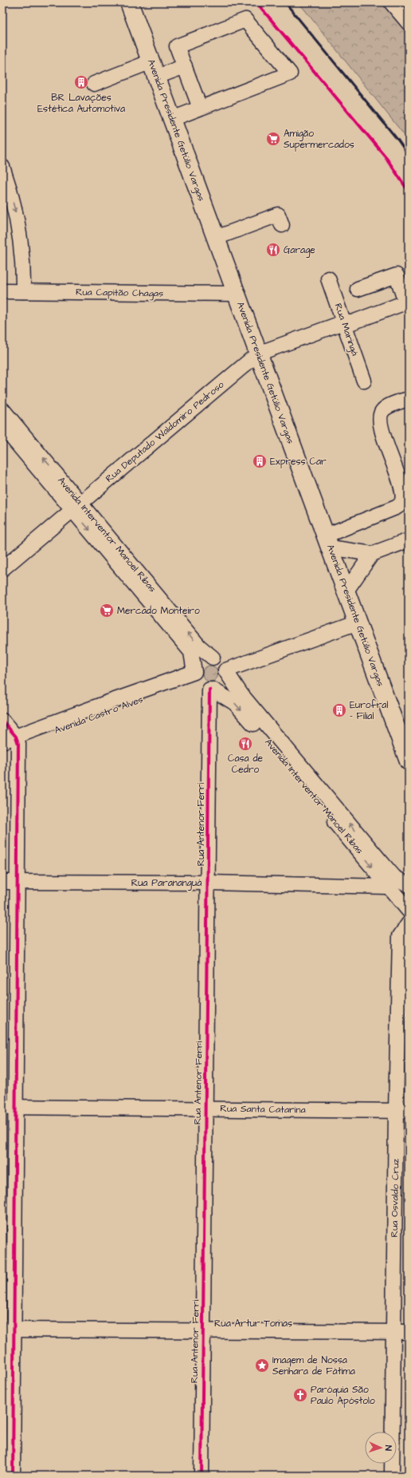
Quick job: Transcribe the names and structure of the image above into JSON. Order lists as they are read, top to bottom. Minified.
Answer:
{"streets":{"main road":["Avenida Presidente Getúlio Vargas"],"street":["Rua Capitão Chagas","Rua Maringá","Rua Deputado Waldomiro Pedroso","Avenida Interventor Manoel Ribas","Avenida Castro Alves","Rua Antenor Ferri","Rua Parananguá","Rua Santa Catarina","Rua Osvaldo Cruz","Rua Artur Tomas"]},"crossings":[["Avenida Presidente Getúlio Vargas","Rua Capitão Chagas"],["Avenida Presidente Getúlio Vargas","Rua Deputado Waldomiro Pedroso"],["Rua Maringá","Rua Deputado Waldomiro Pedroso"],["Rua Deputado Waldomiro Pedroso","Avenida Interventor Manoel Ribas"],["Avenida Interventor Manoel Ribas","Avenida Castro Alves"],["Avenida Interventor Manoel Ribas","Rua Antenor Ferri"],["Avenida Interventor Manoel Ribas","Rua Parananguá"],["Avenida Castro Alves","Rua Antenor Ferri"],["Rua Antenor Ferri","Rua Parananguá"],["Rua Antenor Ferri","Rua Santa Catarina"],["Rua Antenor Ferri","Rua Artur Tomas"],["Rua Santa Catarina","Rua Osvaldo Cruz"],["Rua Osvaldo Cruz","Rua Artur Tomas"]],"places":{"building":["BR Lavações Estética Automotiva","Express Car","Eurofral - Filial"],"supermarket":["Amigão Supermercados","Mercado Monteiro"],"restaurant":["Garage","Casa de Cedro"],"place":["Imagem de Nossa Senhara de Fátima"],"church":["Paróquia São Paulo Apóstolo"]},"north":"right"}
